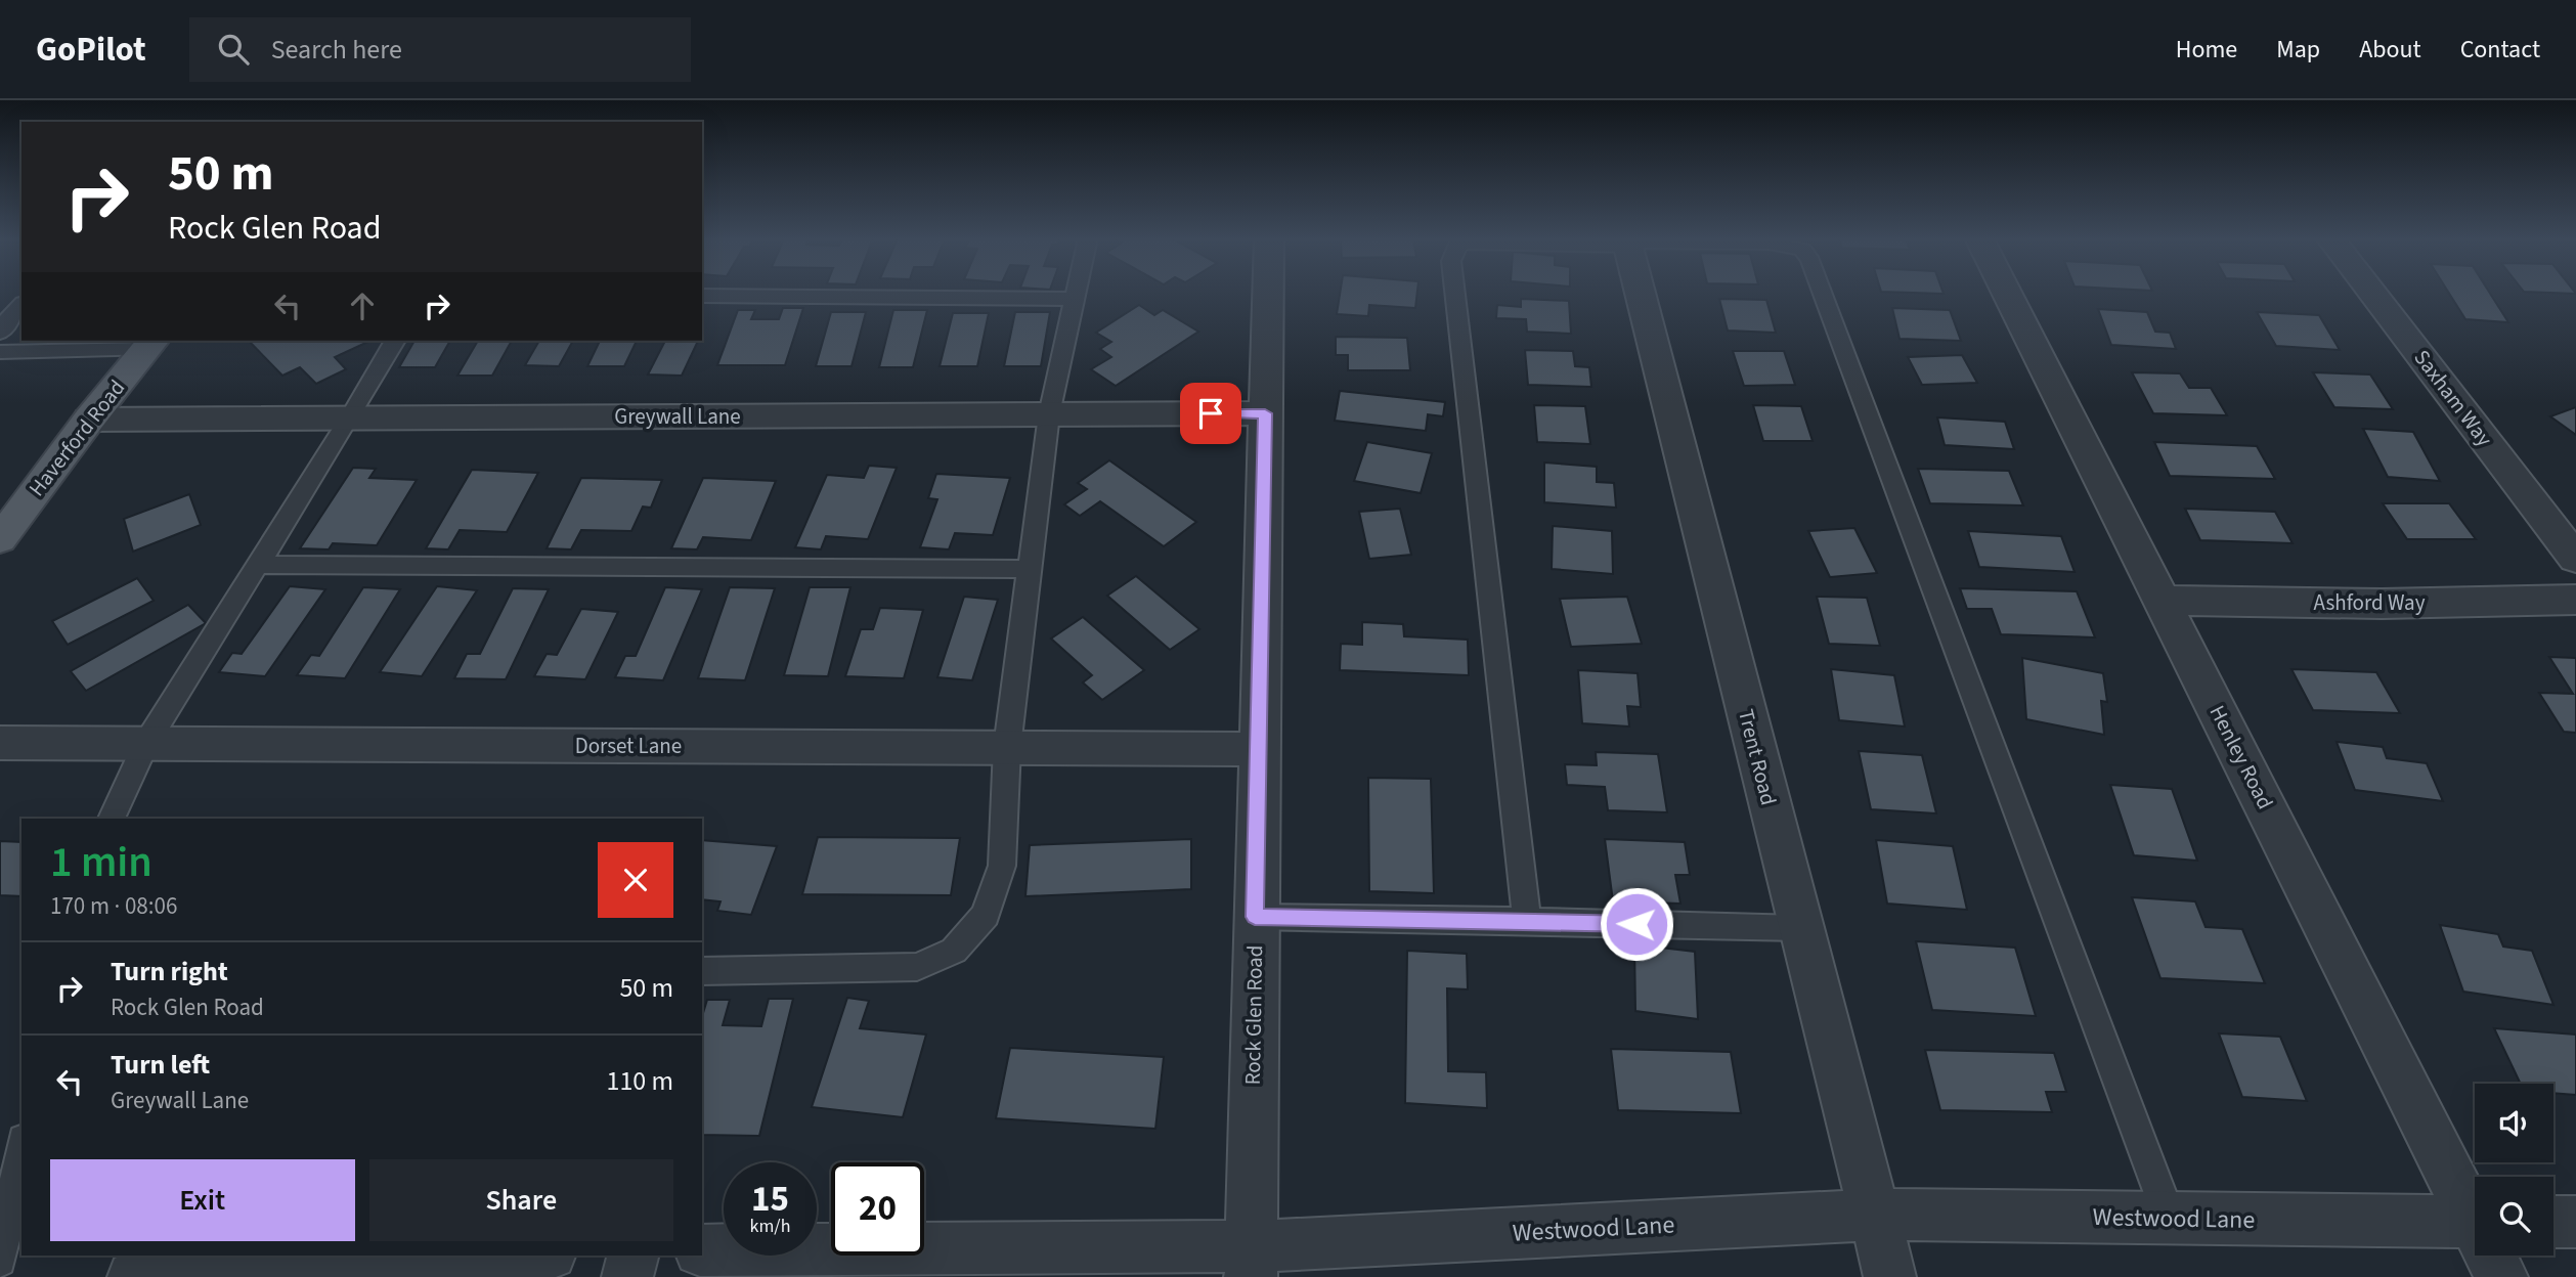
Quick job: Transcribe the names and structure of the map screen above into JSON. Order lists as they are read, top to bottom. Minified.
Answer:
{"streets":{"main road":["Haverford Road"],"street":["Saxham Way","Greywall Lane","Ashford Way","Dorset Lane","Trent Road","Henley Road","Rock Glen Road","Westwood Lane"]},"crossings":[["Greywall Lane","Haverford Road"],["Greywall Lane","Rock Glen Road"],["Ashford Way","Henley Road"],["Dorset Lane","Rock Glen Road"],["Trent Road","Westwood Lane"],["Rock Glen Road","Westwood Lane"]],"page":{"header":"GoPilot","search":"Search here","nav":["Home","Map","About","Contact"],"turn":["50 m","Rock Glen Road"],"heading":["1 min","170 m · 08:06"],"list":[{"name":"Turn right","note":"Rock Glen Road","value":"50 m"},{"name":"Turn left","note":"Greywall Lane","value":"110 m"}],"buttons":["Exit","Share"],"speed":"15 km/h","limit":"20"}}
